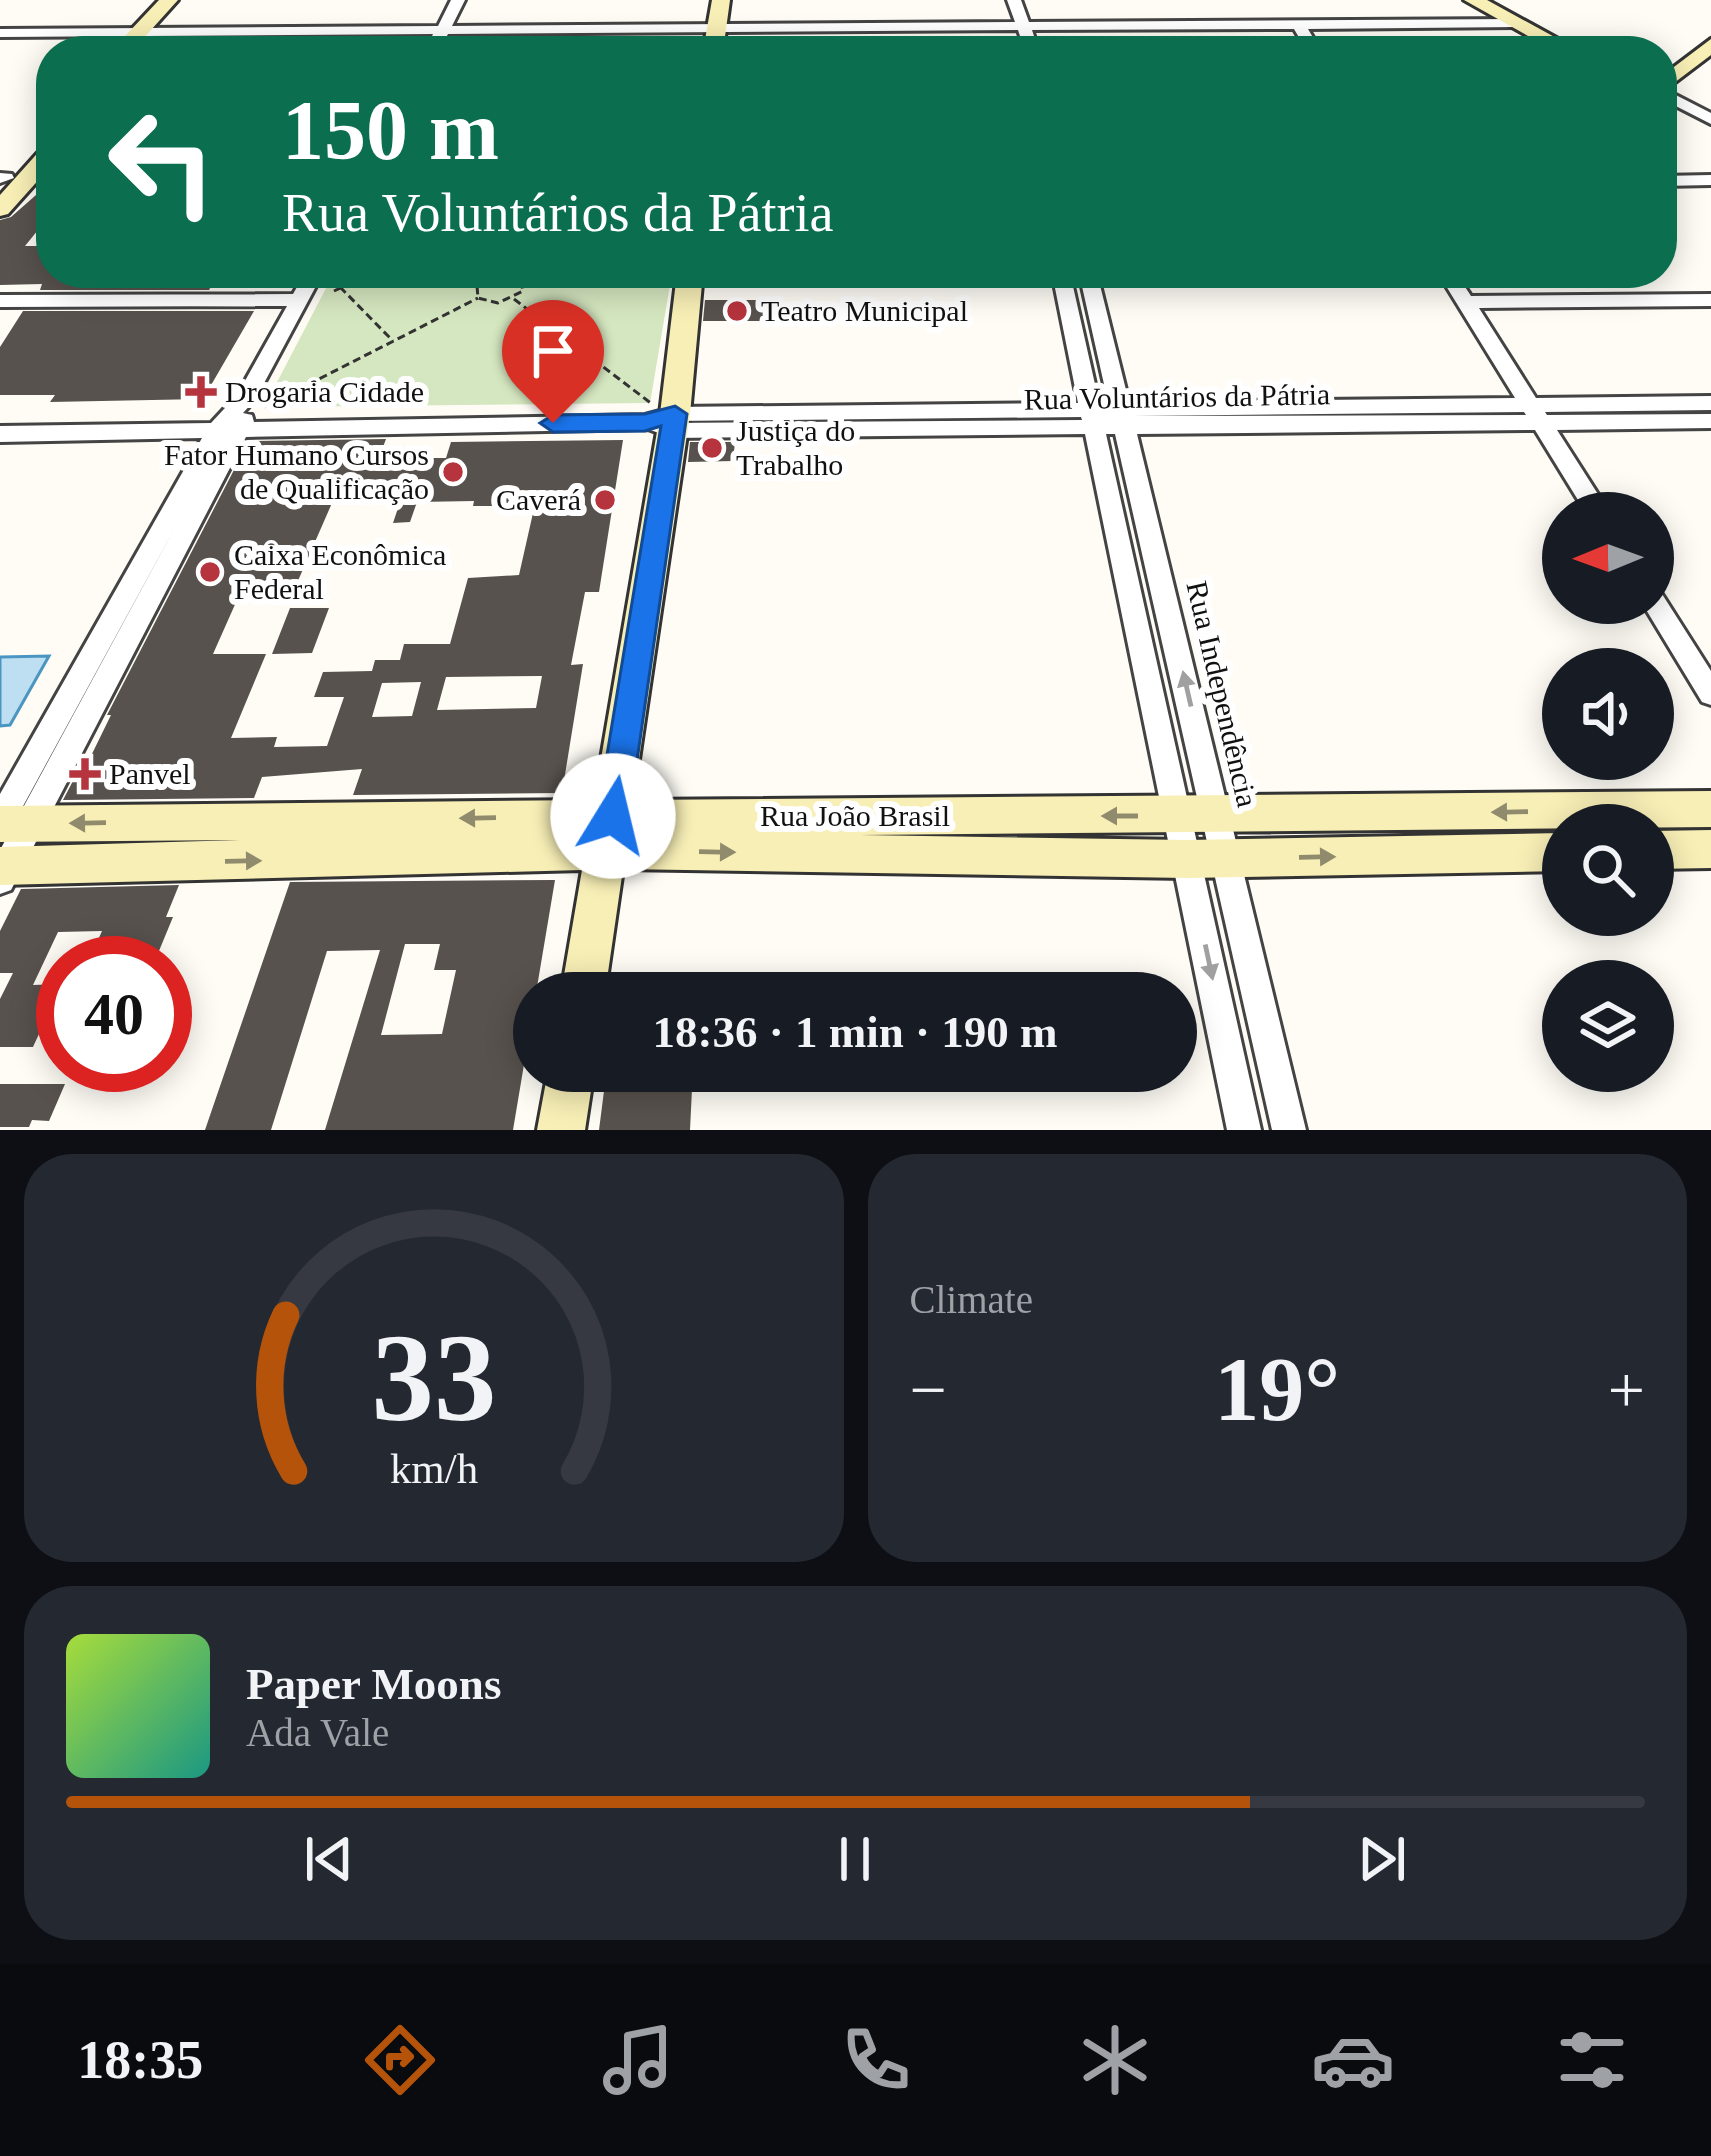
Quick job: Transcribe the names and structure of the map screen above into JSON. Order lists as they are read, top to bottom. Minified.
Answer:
{"streets":{"street":["Rua Voluntários da Pátria","Rua Independência","Rua João Brasil"]},"crossings":[["Rua Voluntários da Pátria","Rua Independência"],["Rua Independência","Rua João Brasil"]],"places":{"other":["Teatro Municipal","Justiça do Trabalho","Fator Humano Cursos de Qualificação","Caverá","Caixa Econômica Federal"],"health":["Drogaria Cidade","Panvel"]},"north":"left","page":{"turn":["150 m","Rua Voluntários da Pátria"],"limit":"40","trip":"18:36 · 1 min · 190 m","tile":"Climate","heat":["−","19°","+"],"song":["Paper Moons","Ada Vale"],"tabs":"18:35","gauge":["33","km/h"]}}
